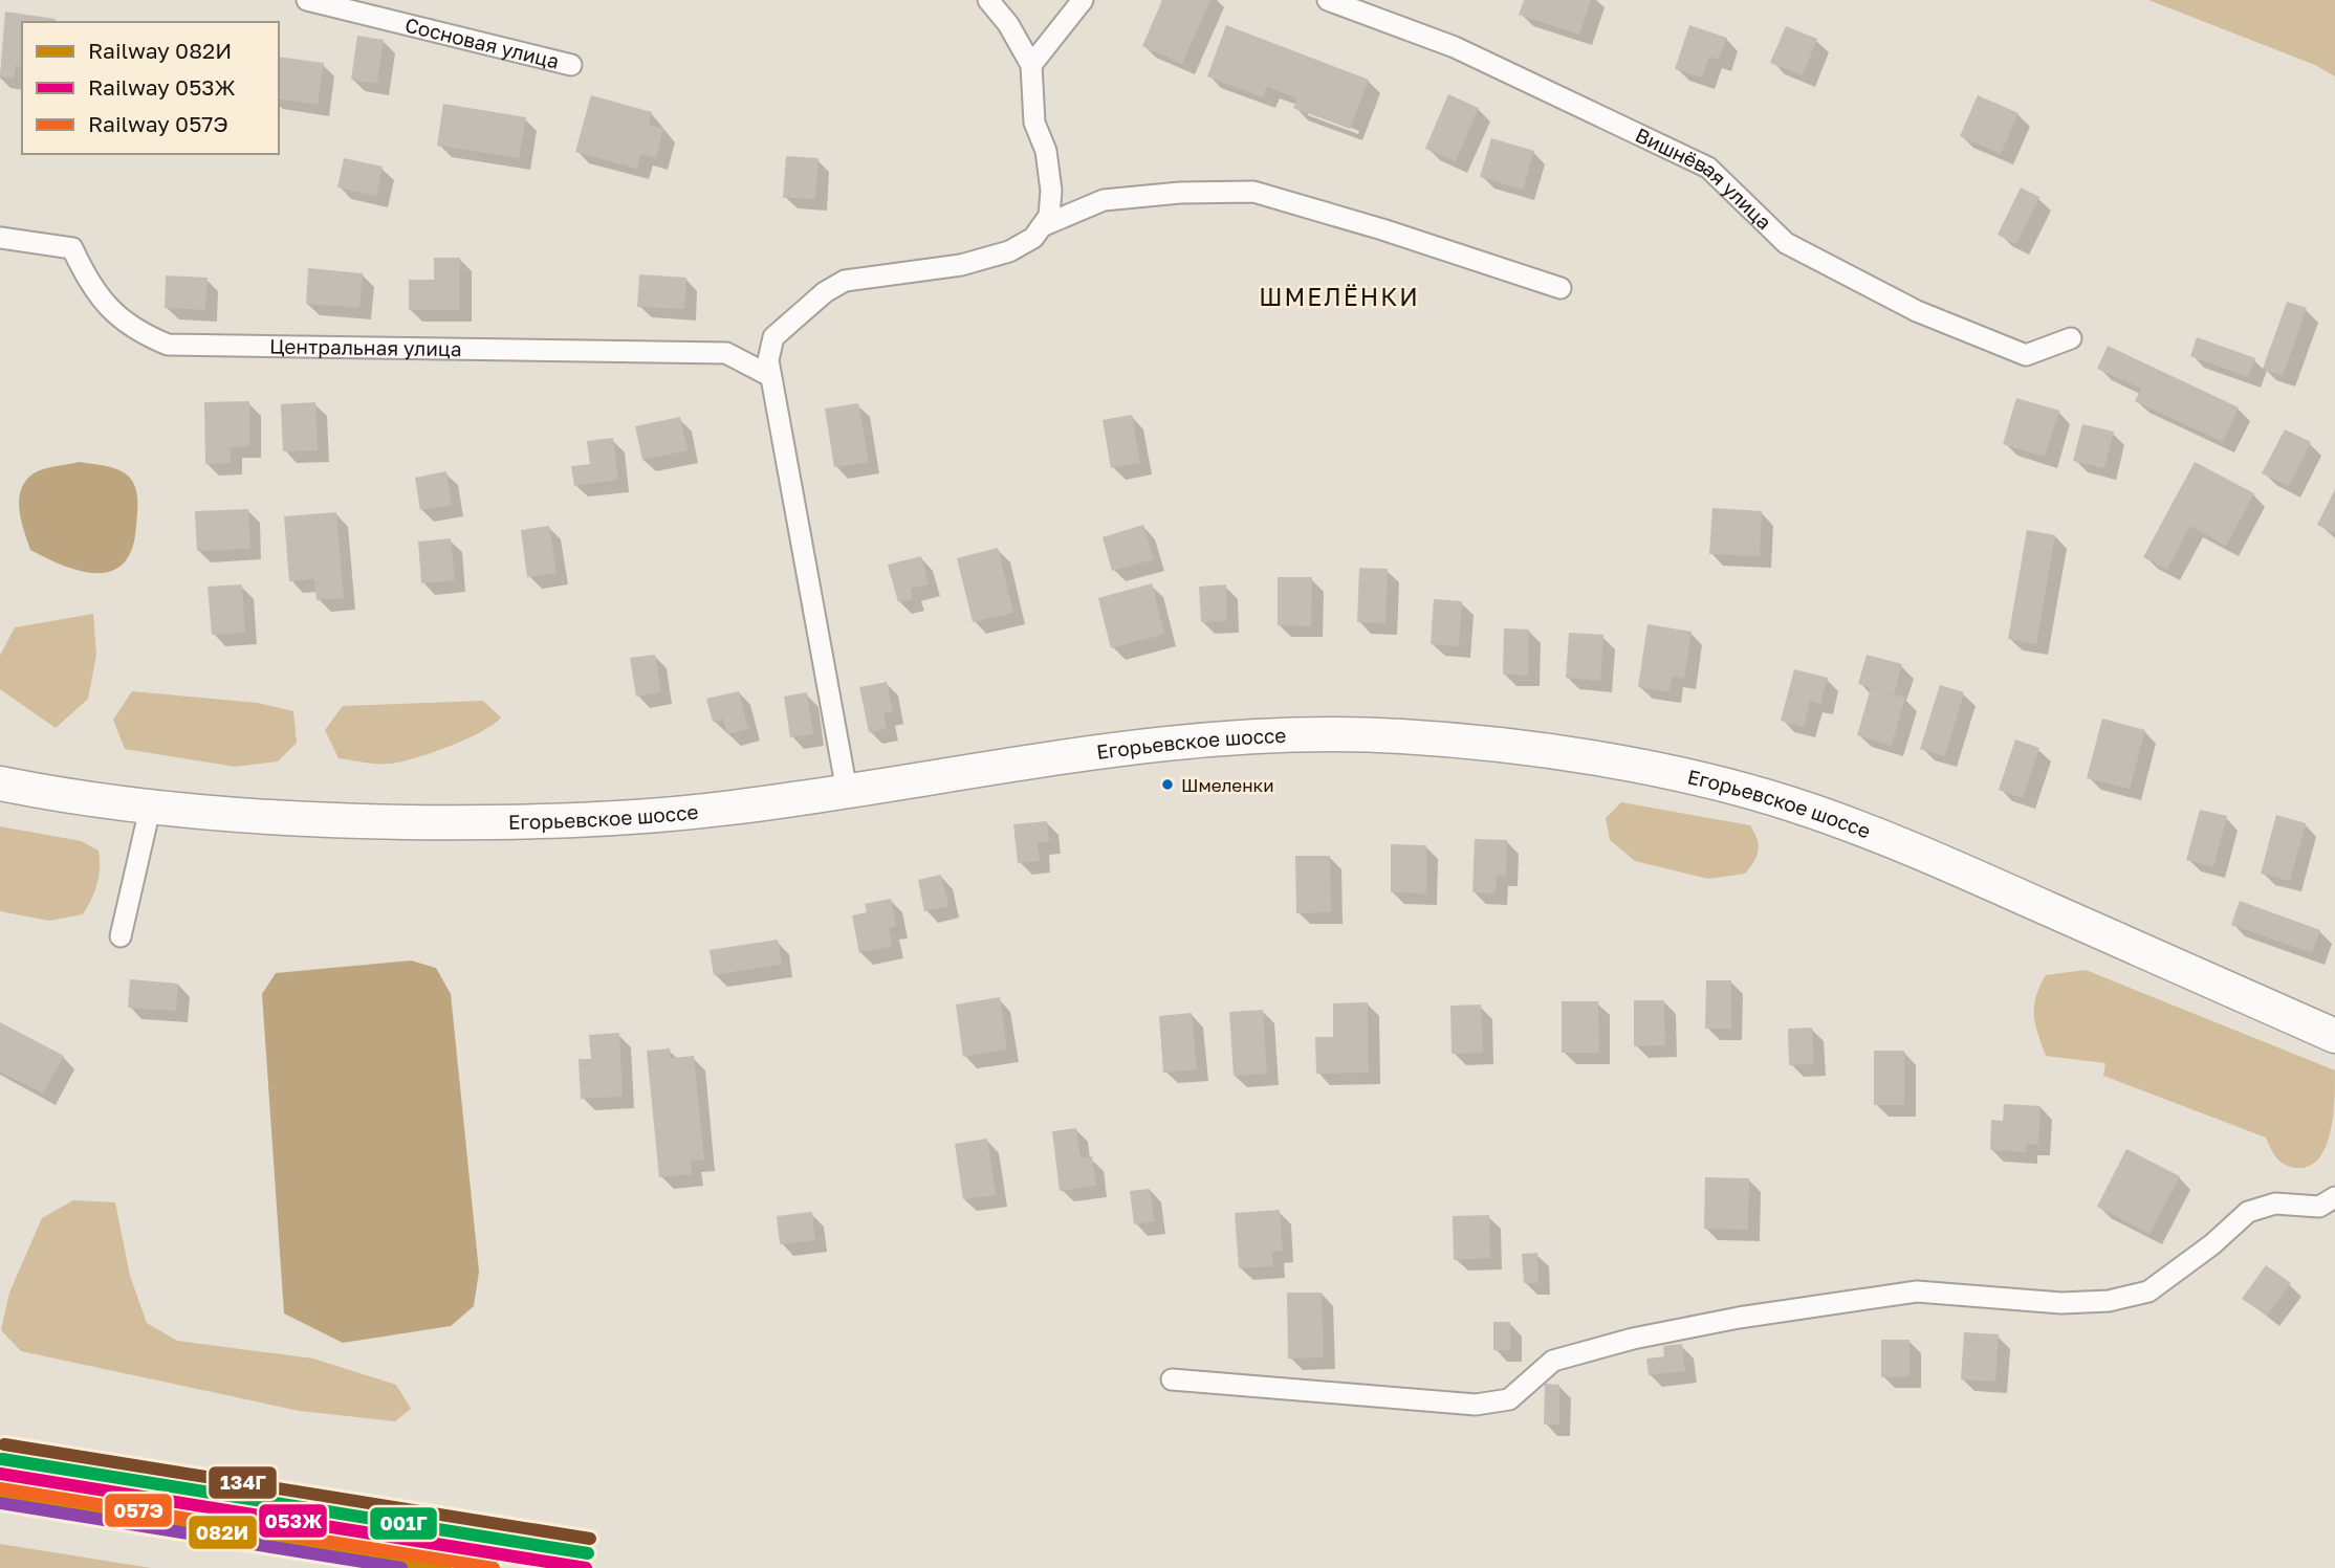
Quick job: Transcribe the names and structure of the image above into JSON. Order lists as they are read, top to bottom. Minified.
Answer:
{"streets":{"main road":["Егорьевское шоссе"],"street":["Сосновая улица","Вишнёвая улица","Центральная улица"]},"districts":["ШМЕЛЁНКИ"],"places":["Шмеленки"],"lines":["transit line 134Г","transit line 001Г","rail line 053Ж","rail line 057Э","rail line 082И"],"legend":["Railway 082И","Railway 053Ж","Railway 057Э"]}
